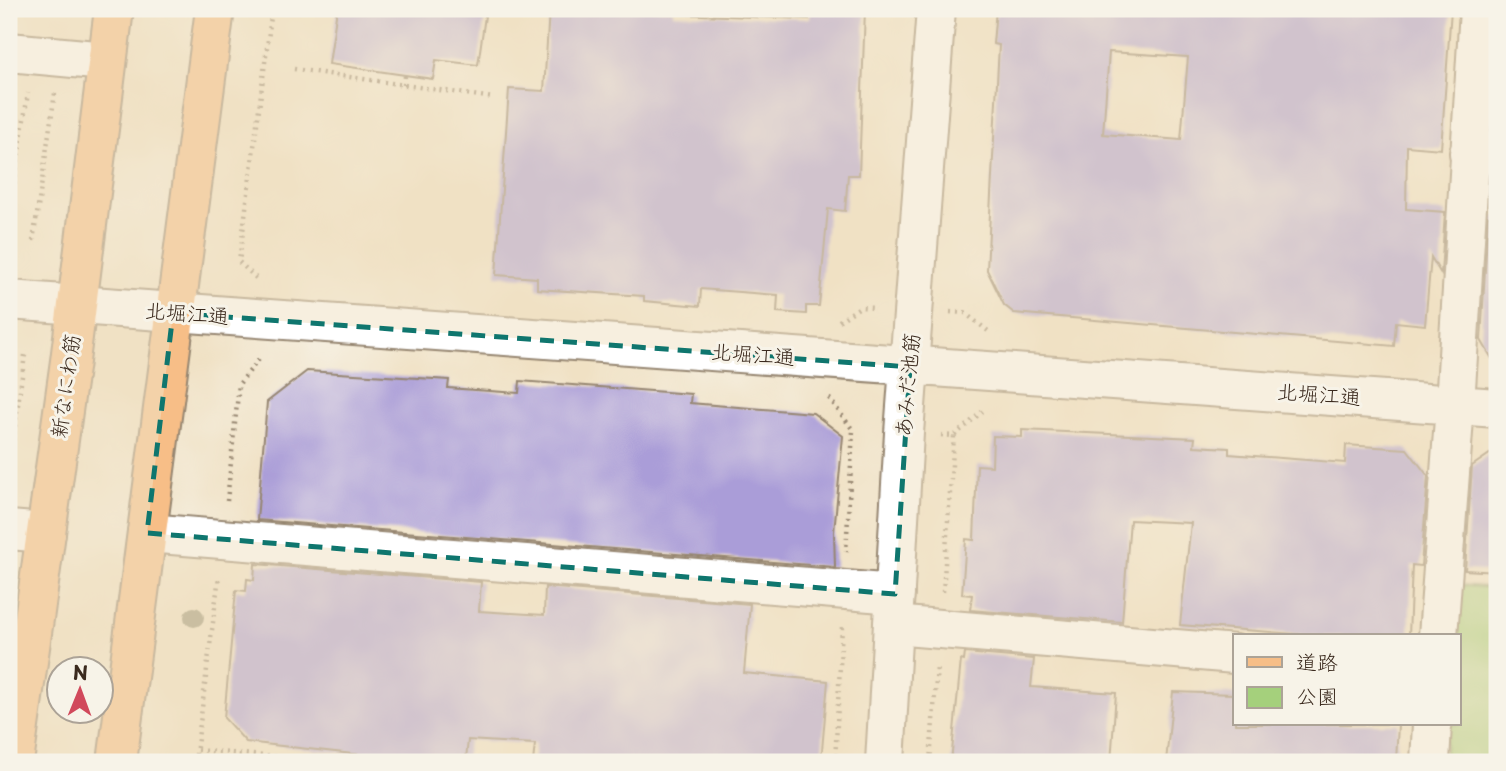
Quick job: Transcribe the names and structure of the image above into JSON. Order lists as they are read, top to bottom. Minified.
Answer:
{"streets":{"main road":["新なにわ筋"],"street":["北堀江通","あみだ池筋"]},"crossings":[["北堀江通","あみだ池筋"],["北堀江通","新なにわ筋"]],"legend":["道路","公園"],"north":"top"}
